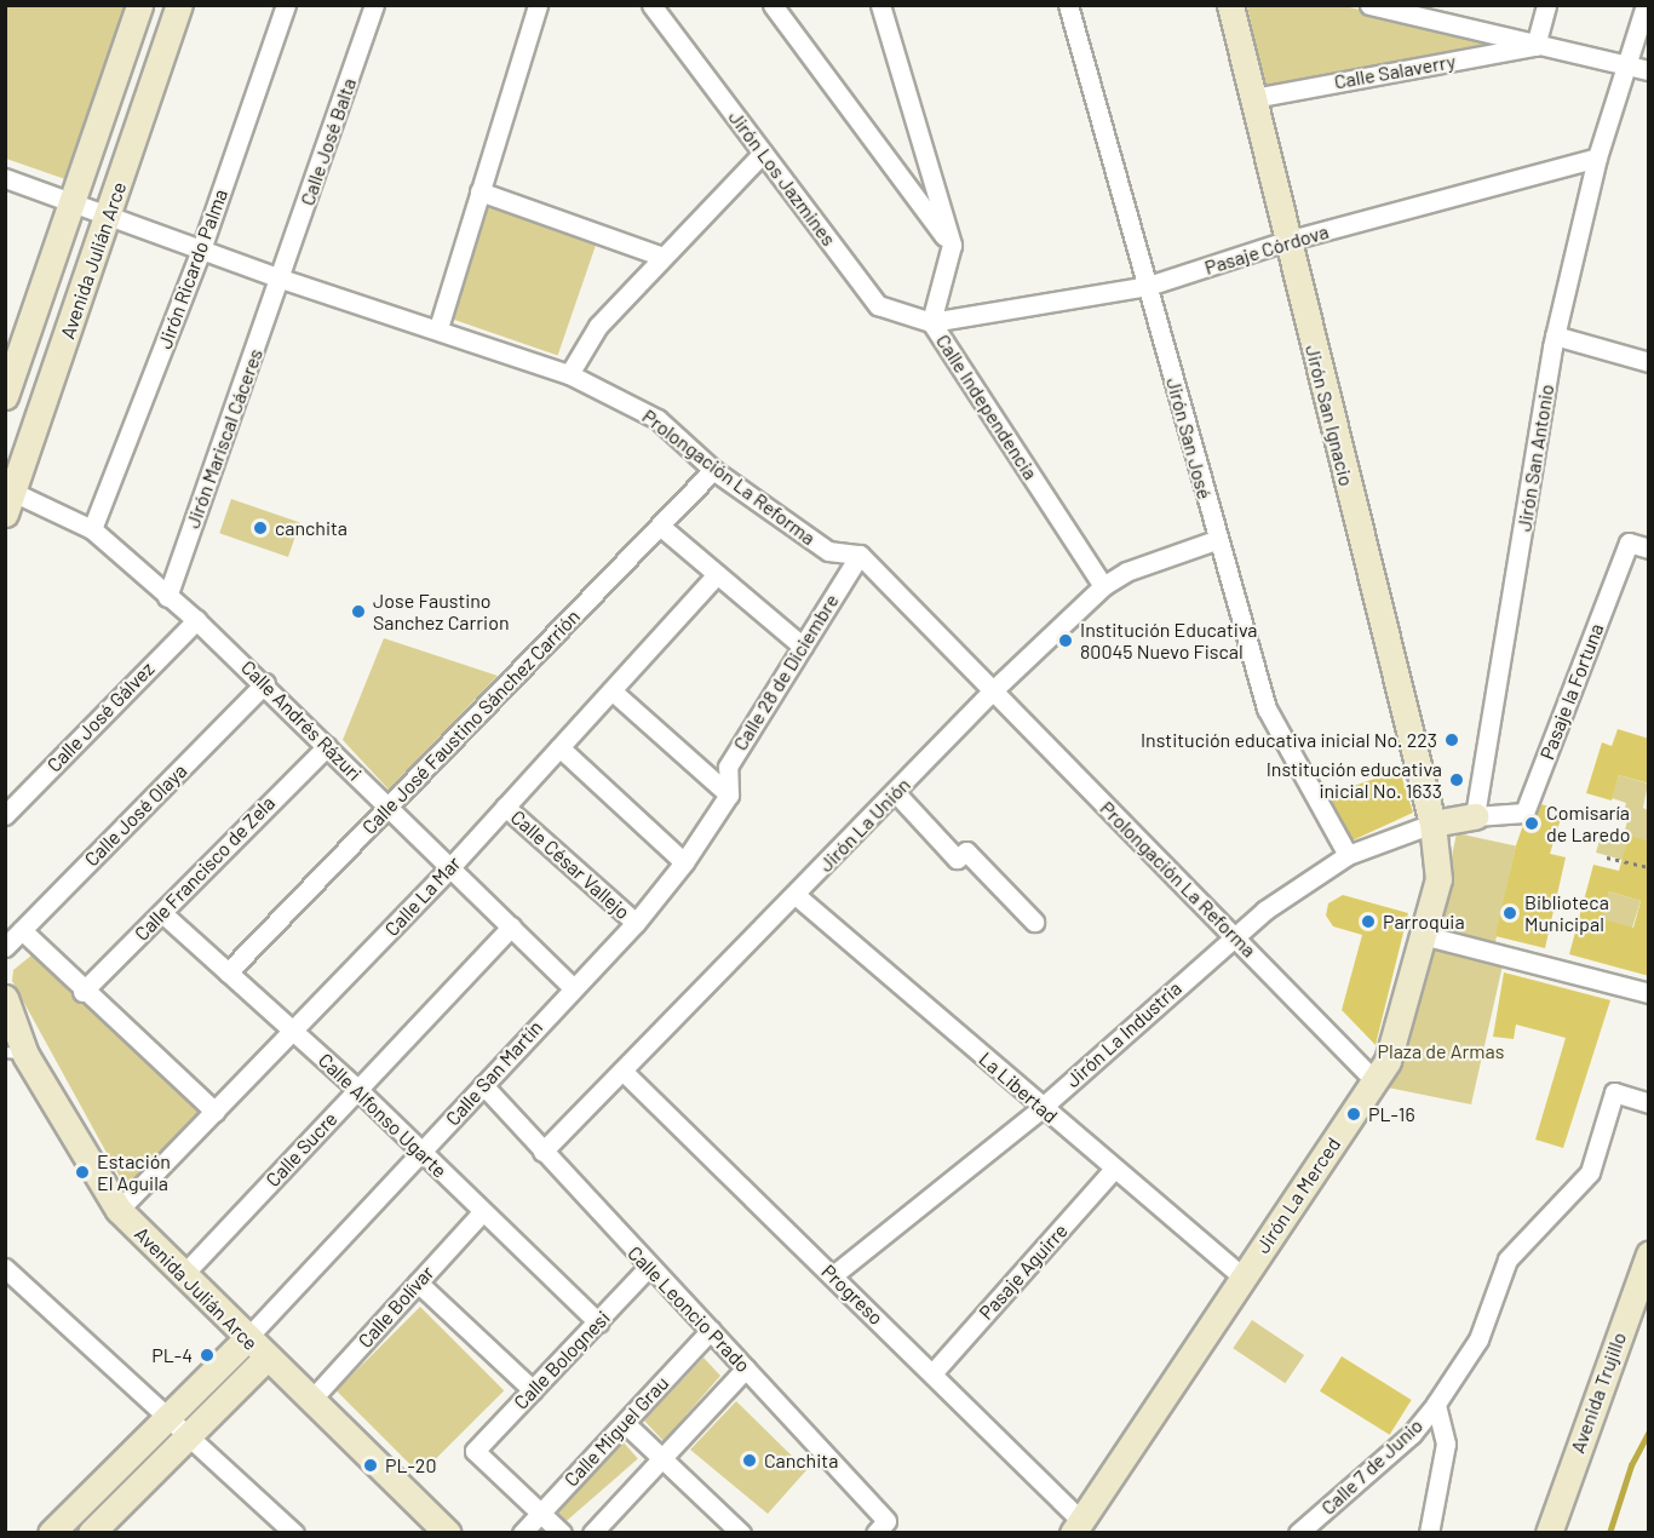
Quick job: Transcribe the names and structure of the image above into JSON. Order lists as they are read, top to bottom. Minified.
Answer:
{"streets":{"street":["Calle Salaverry","Calle José Balta","Jirón Los Jazmines","Pasaje Córdova","Avenida Julián Arce","Jirón Ricardo Palma","Calle Independencia","Jirón San Ignacio","Jirón Mariscal Cáceres","Jirón San José","Jirón San Antonio","Prolongación La Reforma","Calle 28 de Diciembre","Pasaje la Fortuna","Calle José Gálvez","Calle Andrés Rázuri","Calle José Faustino Sánchez Carrión","Calle José Olaya","Jirón La Unión","Calle César Vallejo","Calle Francisco de Zela","Calle La Mar","Jirón La Industria","Calle San Martín","La Libertad","Calle Alfonso Ugarte","Calle Sucre","Jirón La Merced","Pasaje Aguirre","Progreso","Calle Bolívar","Calle Leoncio Prado","Calle Bolognesi","Avenida Trujillo","Calle Miguel Grau","Calle 7 de Junio"]},"crossings":[["Calle Salaverry","Jirón San Ignacio"],["Calle José Balta","Jirón Mariscal Cáceres"],["Calle José Balta","Prolongación La Reforma"],["Jirón Los Jazmines","Pasaje Córdova"],["Jirón Los Jazmines","Calle Independencia"],["Pasaje Córdova","Calle Independencia"],["Pasaje Córdova","Jirón San Ignacio"],["Pasaje Córdova","Jirón San José"],["Pasaje Córdova","Jirón San Antonio"],["Avenida Julián Arce","Prolongación La Reforma"],["Avenida Julián Arce","Calle Andrés Rázuri"],["Avenida Julián Arce","Calle La Mar"],["Avenida Julián Arce","Calle San Martín"],["Avenida Julián Arce","Calle Sucre"],["Avenida Julián Arce","Calle Bolívar"],["Jirón Ricardo Palma","Prolongación La Reforma"],["Jirón Ricardo Palma","Calle Andrés Rázuri"],["Calle Independencia","Jirón La Unión"],["Jirón San Ignacio","Jirón La Industria"],["Jirón San Ignacio","Jirón La Merced"],["Jirón Mariscal Cáceres","Prolongación La Reforma"],["Jirón Mariscal Cáceres","Calle Andrés Rázuri"],["Jirón San José","Jirón La Unión"],["Jirón San José","Jirón La Industria"],["Jirón San Antonio","Pasaje la Fortuna"],["Prolongación La Reforma","Calle 28 de Diciembre"],["Prolongación La Reforma","Calle José Faustino Sánchez Carrión"],["Prolongación La Reforma","Jirón La Unión"],["Prolongación La Reforma","Jirón La Industria"],["Prolongación La Reforma","Jirón La Merced"],["Calle 28 de Diciembre","Calle San Martín"],["Calle José Gálvez","Calle Andrés Rázuri"],["Calle Andrés Rázuri","Calle José Faustino Sánchez Carrión"],["Calle Andrés Rázuri","Calle José Olaya"],["Calle Andrés Rázuri","Calle Francisco de Zela"],["Calle Andrés Rázuri","Calle La Mar"],["Calle Andrés Rázuri","Calle San Martín"],["Calle Andrés Rázuri","Calle Sucre"],["Calle José Faustino Sánchez Carrión","Calle Alfonso Ugarte"],["Jirón La Unión","La Libertad"],["Jirón La Unión","Progreso"],["Jirón La Unión","Calle Leoncio Prado"],["Calle César Vallejo","Calle La Mar"],["Calle César Vallejo","Calle San Martín"],["Calle Francisco de Zela","Calle Alfonso Ugarte"],["Calle La Mar","Calle Alfonso Ugarte"],["Jirón La Industria","La Libertad"],["Jirón La Industria","Jirón La Merced"],["Jirón La Industria","Progreso"],["Calle San Martín","Calle Alfonso Ugarte"],["Calle San Martín","Calle Leoncio Prado"],["La Libertad","Jirón La Merced"],["La Libertad","Pasaje Aguirre"],["Calle Alfonso Ugarte","Calle Sucre"],["Calle Alfonso Ugarte","Calle Bolívar"],["Calle Alfonso Ugarte","Calle Bolognesi"],["Jirón La Merced","Progreso"],["Pasaje Aguirre","Progreso"],["Calle Leoncio Prado","Calle Bolognesi"],["Calle Leoncio Prado","Calle Miguel Grau"],["Calle Bolognesi","Calle Miguel Grau"]],"parks":["Plaza de Armas"],"places":["canchita","Jose Faustino Sanchez Carrion","Institución Educativa 80045 Nuevo Fiscal","Institución educativa inicial No. 223","Institución educativa inicial No. 1633","Comisaría de Laredo","Biblioteca Municipal","Parroquia","PL-16","Estación El Aguila","PL-4","Canchita","PL-20"]}
